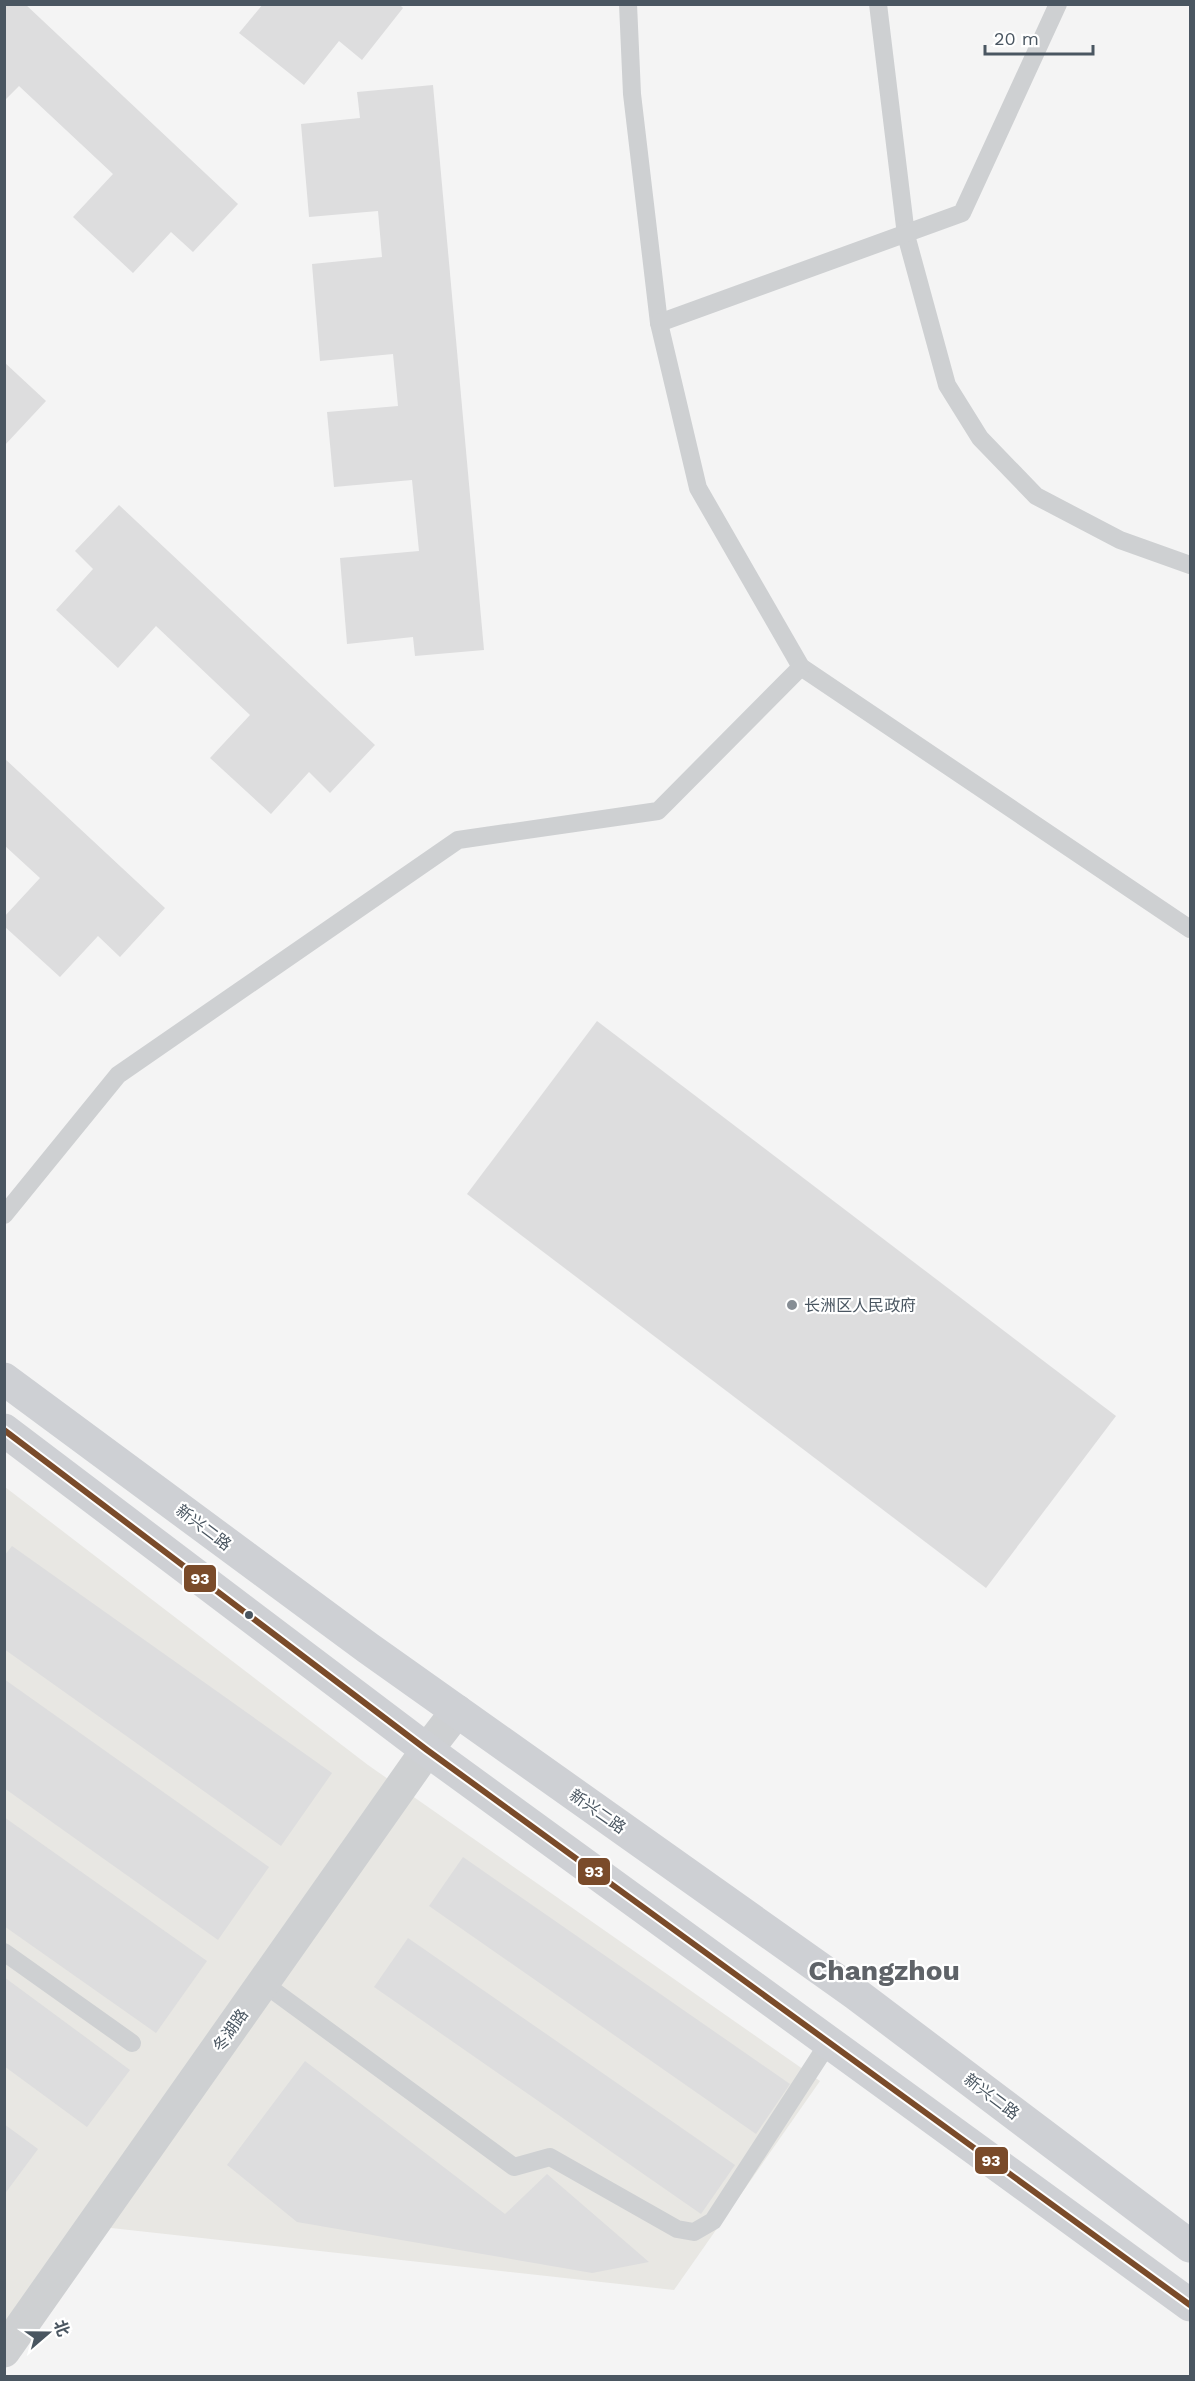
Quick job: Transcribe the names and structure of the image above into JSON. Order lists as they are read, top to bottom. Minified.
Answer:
{"streets":{"main road":["新兴二路"],"street":["冬湖路"]},"crossings":[["新兴二路","冬湖路"]],"districts":["Changzhou"],"places":["长洲区人民政府"],"lines":["transit line 93"],"scale_bar":"20 m","north":"right"}
